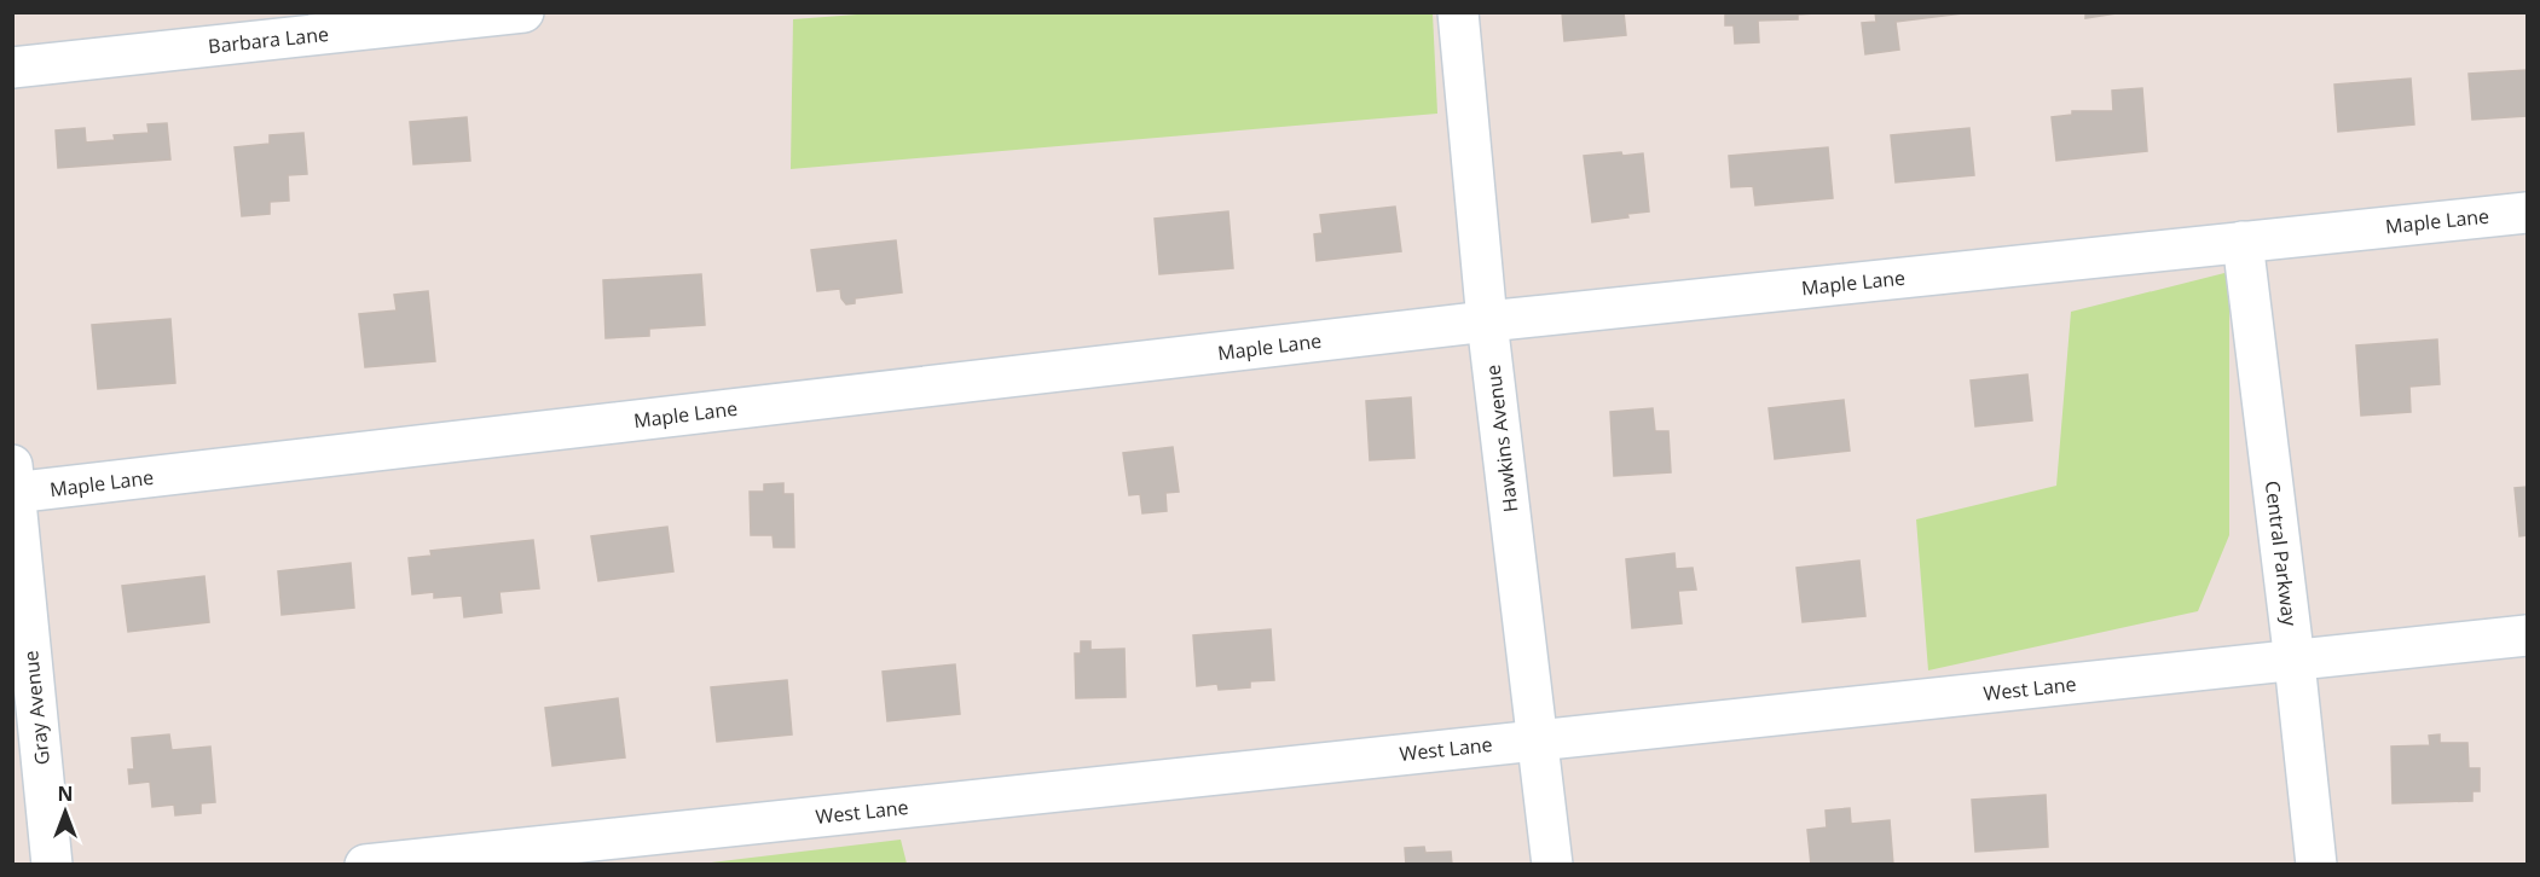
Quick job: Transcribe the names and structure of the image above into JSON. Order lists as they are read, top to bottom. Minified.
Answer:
{"streets":{"street":["Barbara Lane","Maple Lane","Hawkins Avenue","Central Parkway","West Lane","Gray Avenue"]},"crossings":[["Maple Lane","Hawkins Avenue"],["Maple Lane","Central Parkway"],["Maple Lane","Gray Avenue"],["Hawkins Avenue","West Lane"],["Central Parkway","West Lane"]],"north":"top"}
